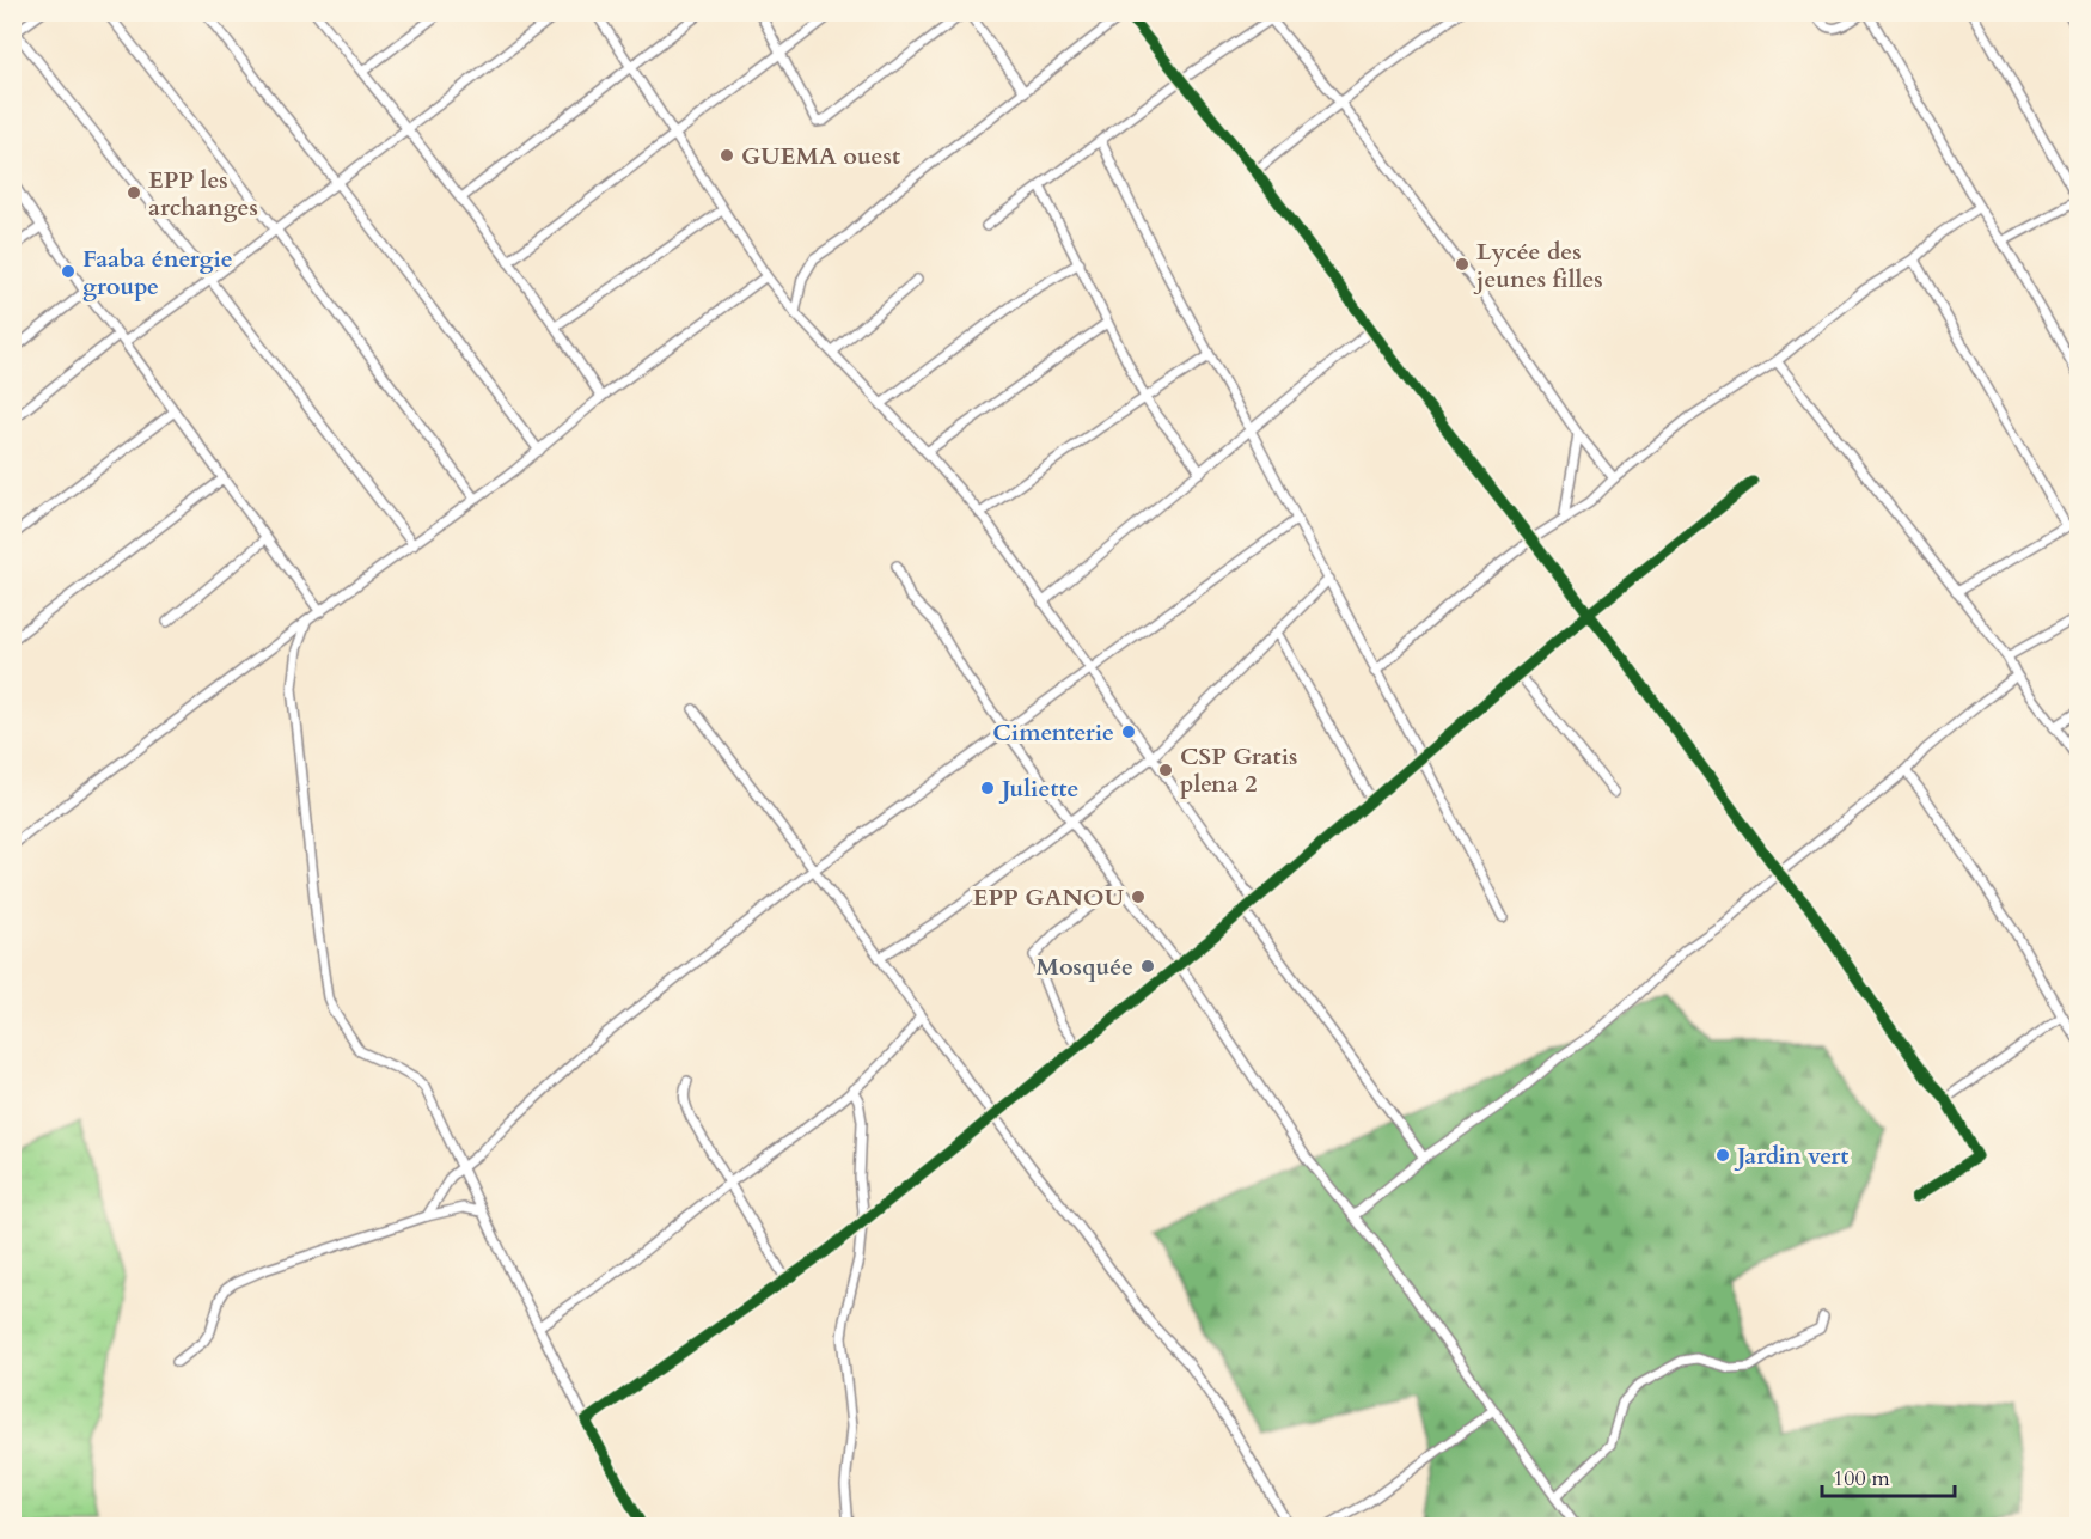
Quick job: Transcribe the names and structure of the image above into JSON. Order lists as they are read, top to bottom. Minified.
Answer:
{"places":["GUEMA ouest","EPP les archanges","Lycée des jeunes filles","Faaba énergie groupe","Cimenterie","CSP Gratis plena 2","Juliette","EPP GANOU","Mosquée","Jardin vert"],"scale_bar":"100 m"}
